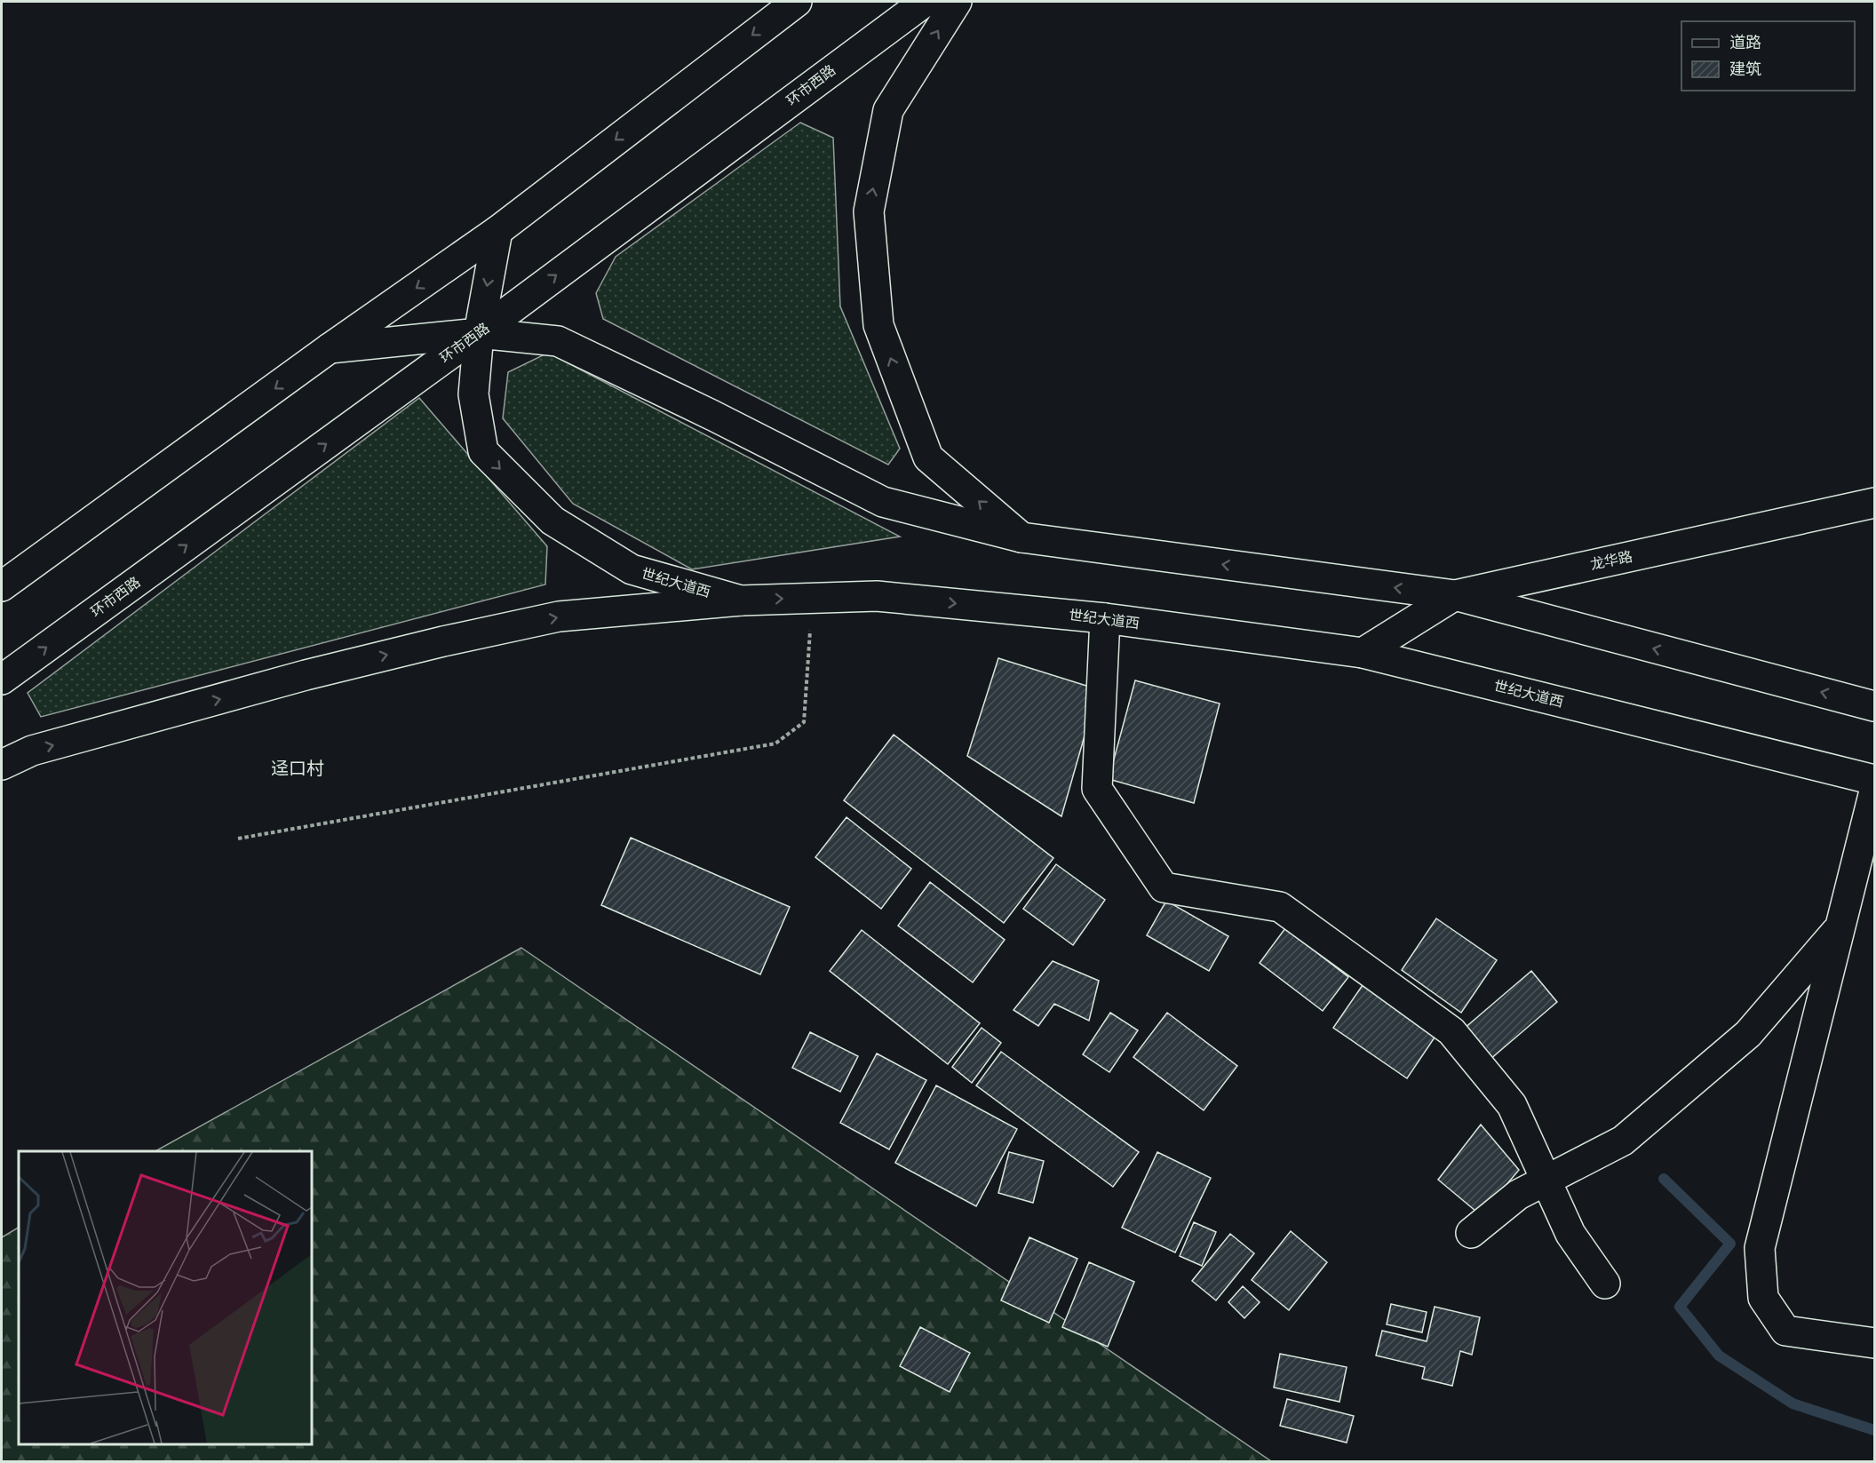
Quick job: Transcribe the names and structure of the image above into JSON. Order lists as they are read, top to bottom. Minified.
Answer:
{"streets":{"main road":["环市西路","龙华路","世纪大道西"]},"crossings":[["环市西路","世纪大道西"],["龙华路","世纪大道西"]],"districts":["迳口村"],"legend":["道路","建筑"]}
